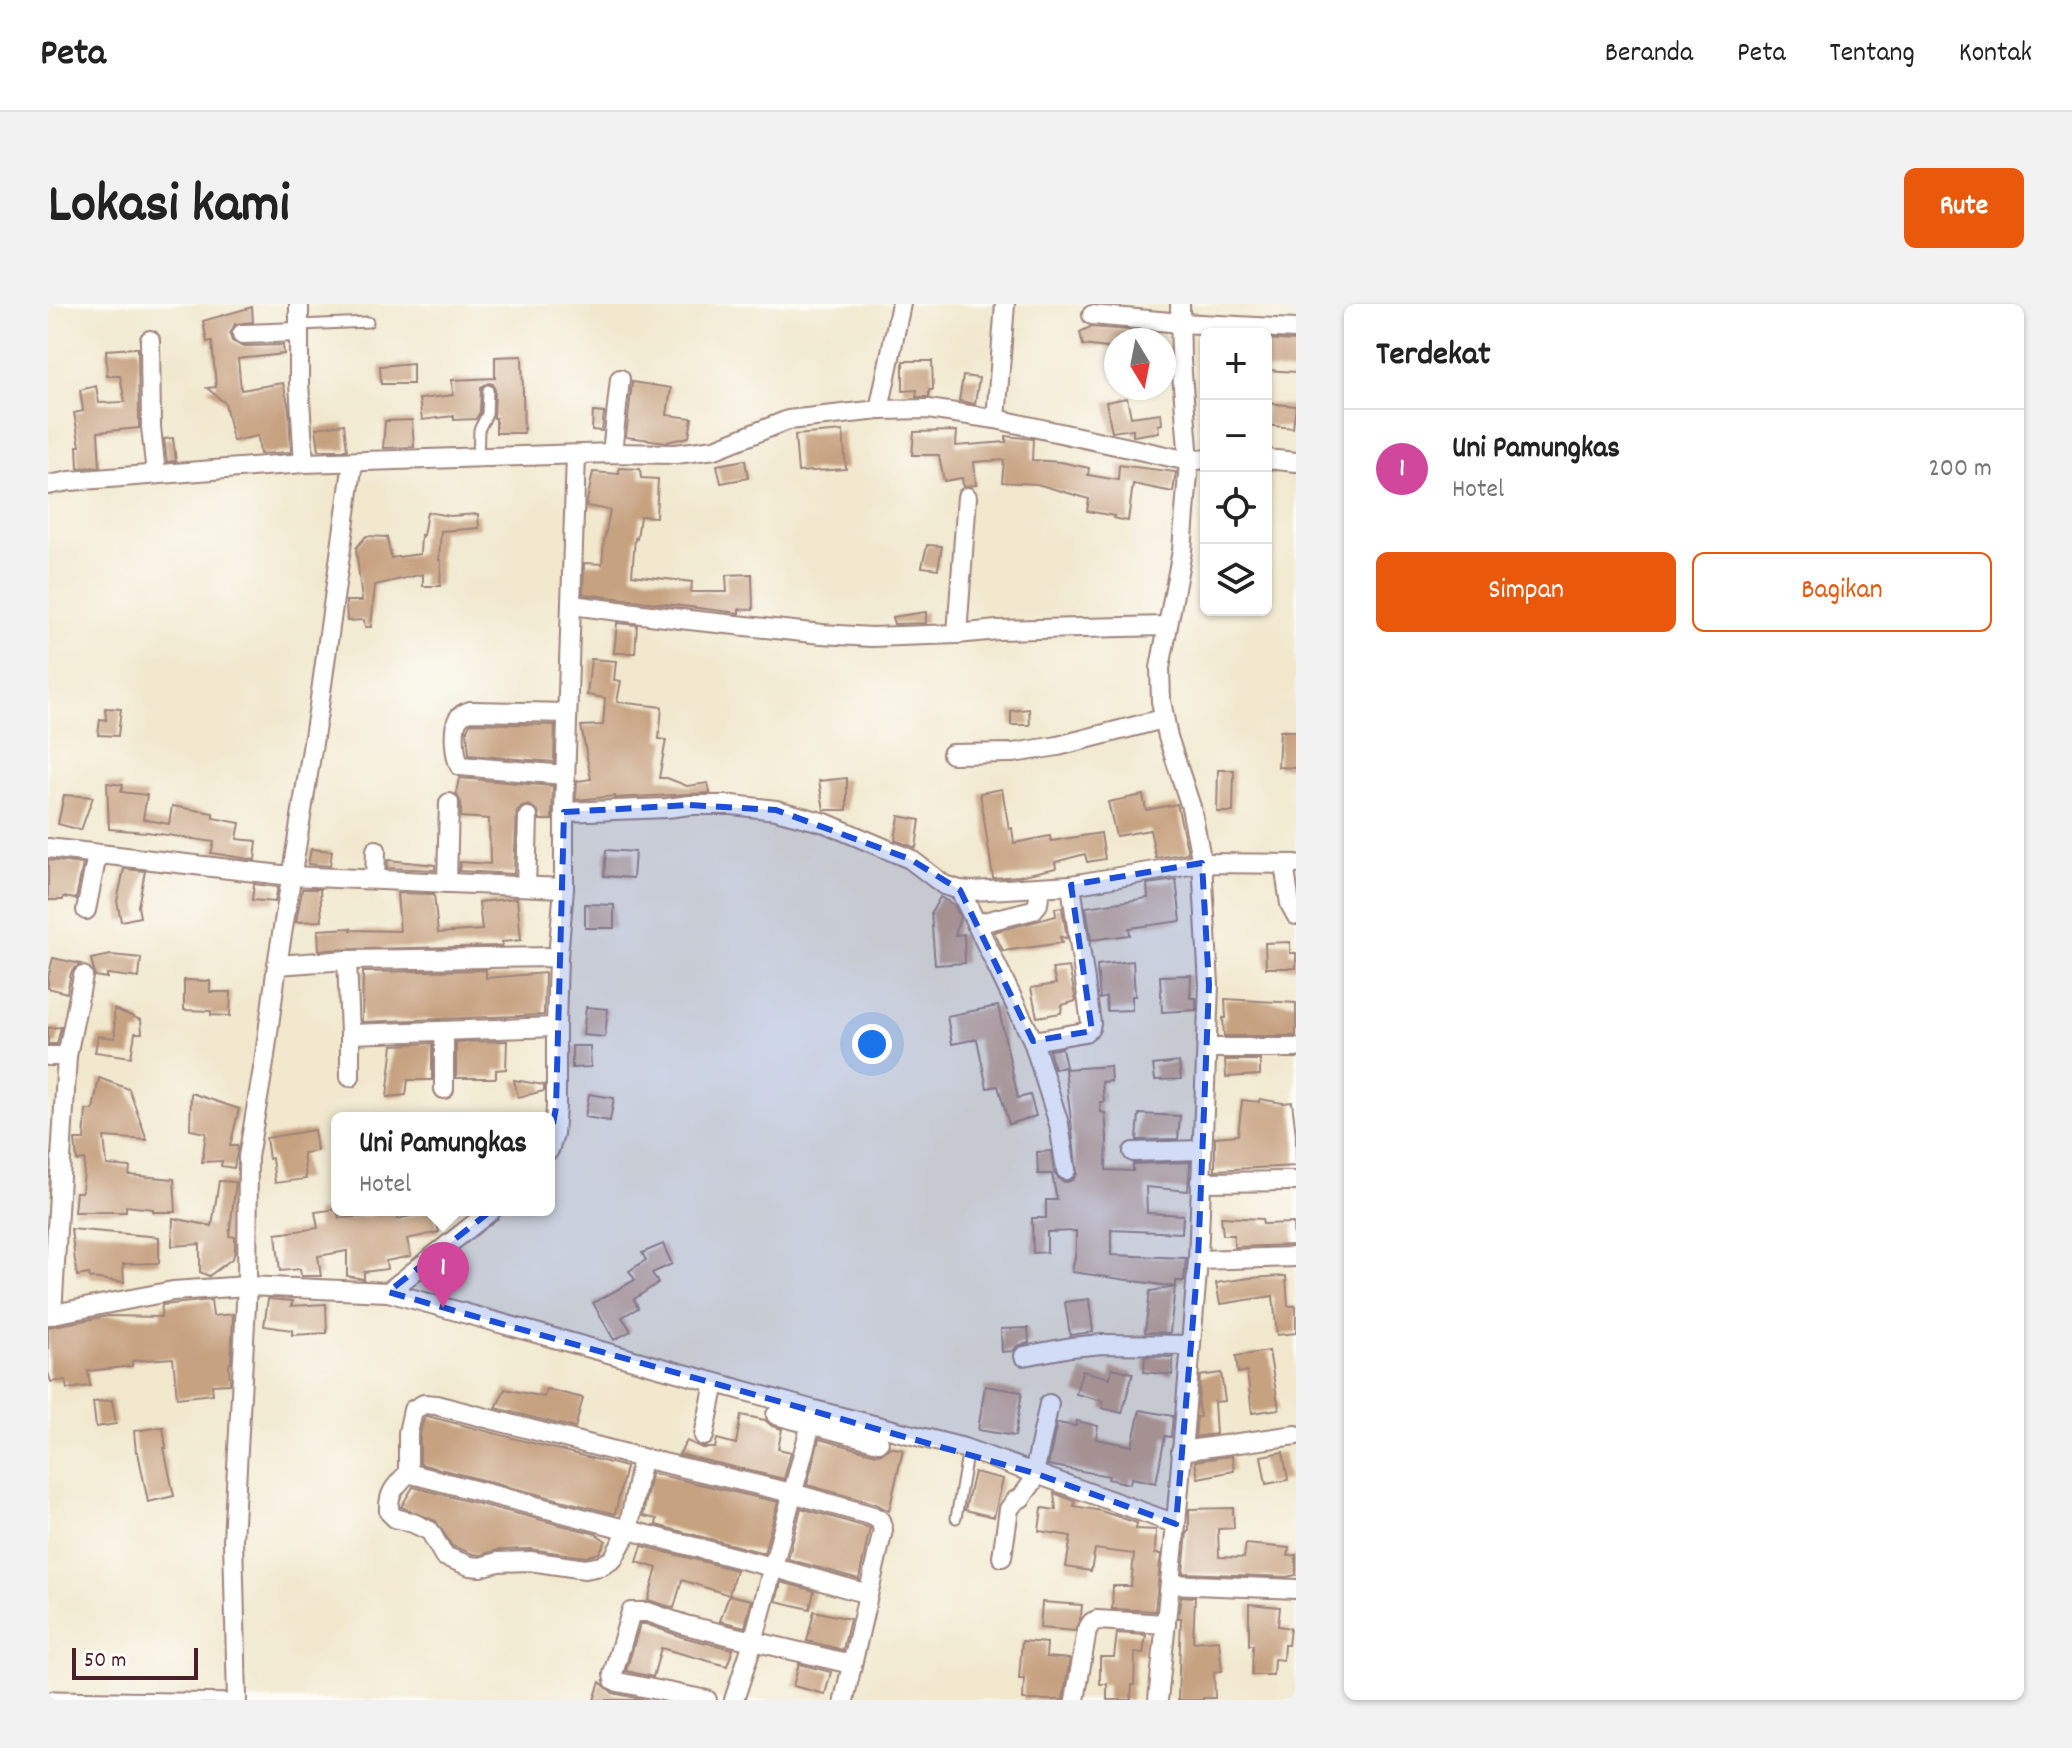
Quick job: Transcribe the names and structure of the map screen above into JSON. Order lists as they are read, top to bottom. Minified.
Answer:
{"scale_bar":"50 m","north":"bottom","page":{"header":"Peta","nav":["Beranda","Peta","Tentang","Kontak"],"title":"Lokasi kami","buttons":["Rute",["Simpan","Bagikan"]],"heading":"Terdekat","map_buttons":["+","−"],"list":[{"mark":"1","name":"Uni Pamungkas","note":"Hotel","value":"200 m"}],"popup":["Uni Pamungkas","Hotel"],"pins":"1","scale":"50 m"}}
